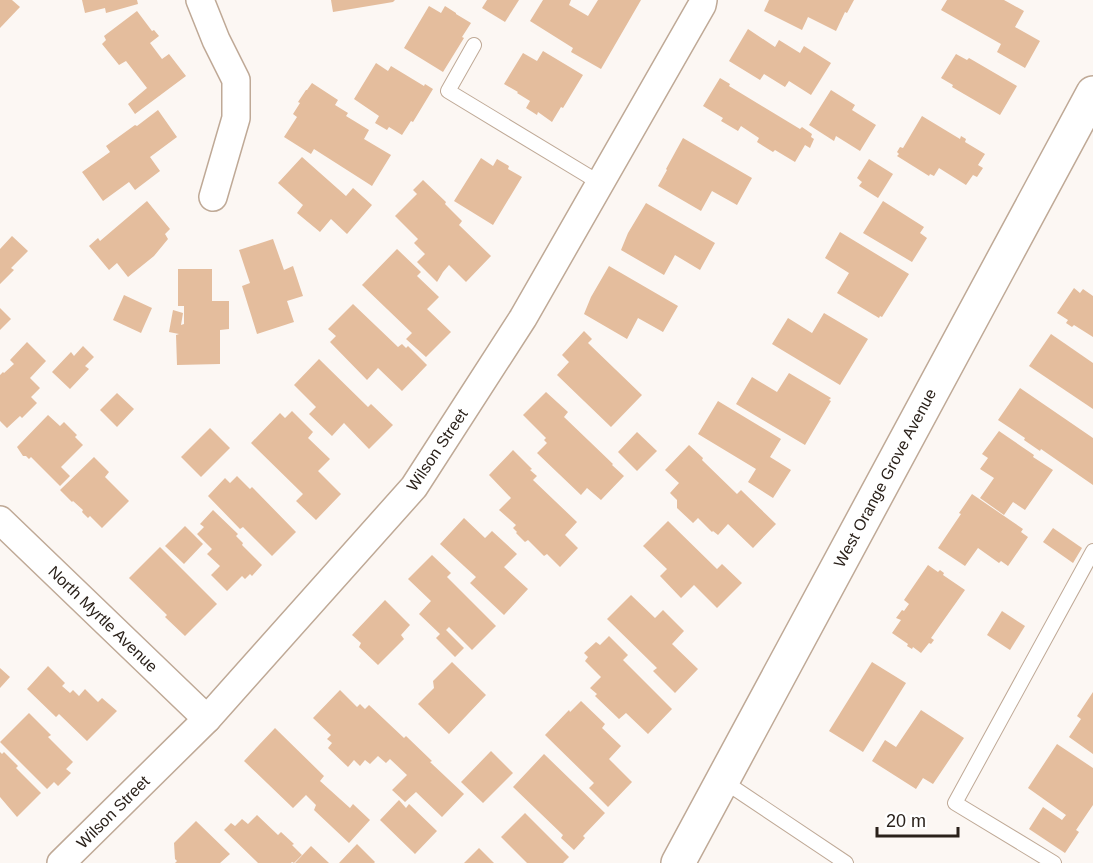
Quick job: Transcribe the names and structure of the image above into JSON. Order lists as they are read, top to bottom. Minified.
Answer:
{"streets":{"street":["Wilson Street","West Orange Grove Avenue","North Myrtle Avenue"]},"crossings":[["Wilson Street","North Myrtle Avenue"]],"scale_bar":"20 m"}
